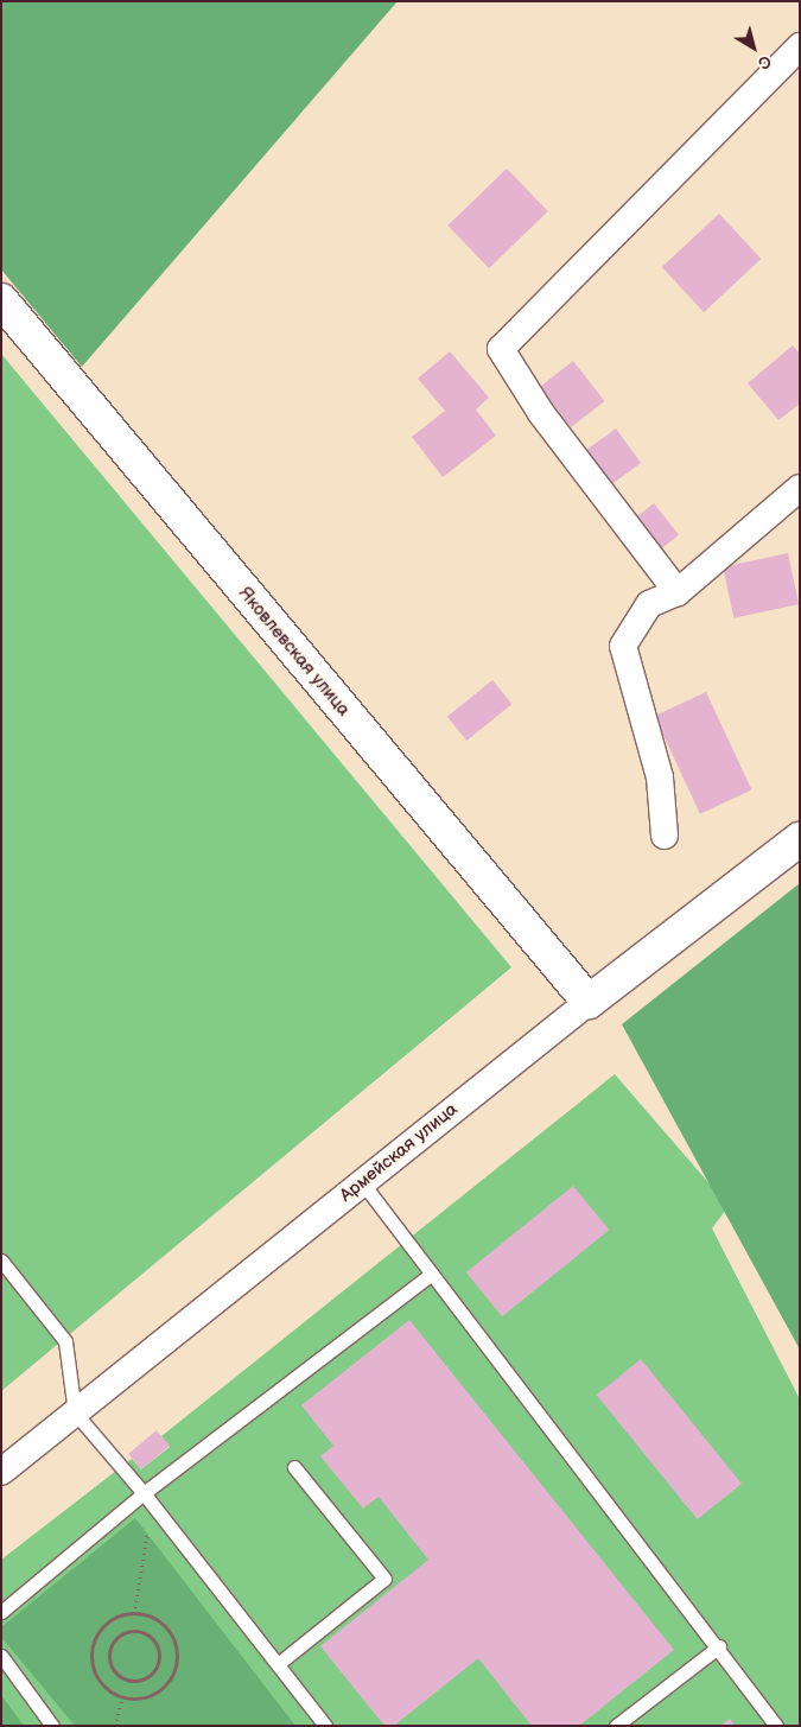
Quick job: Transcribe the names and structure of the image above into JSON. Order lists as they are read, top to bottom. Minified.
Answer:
{"streets":{"street":["Яковлевская улица","Армейская улица"]},"crossings":[["Яковлевская улица","Армейская улица"]],"north":"bottom right"}
